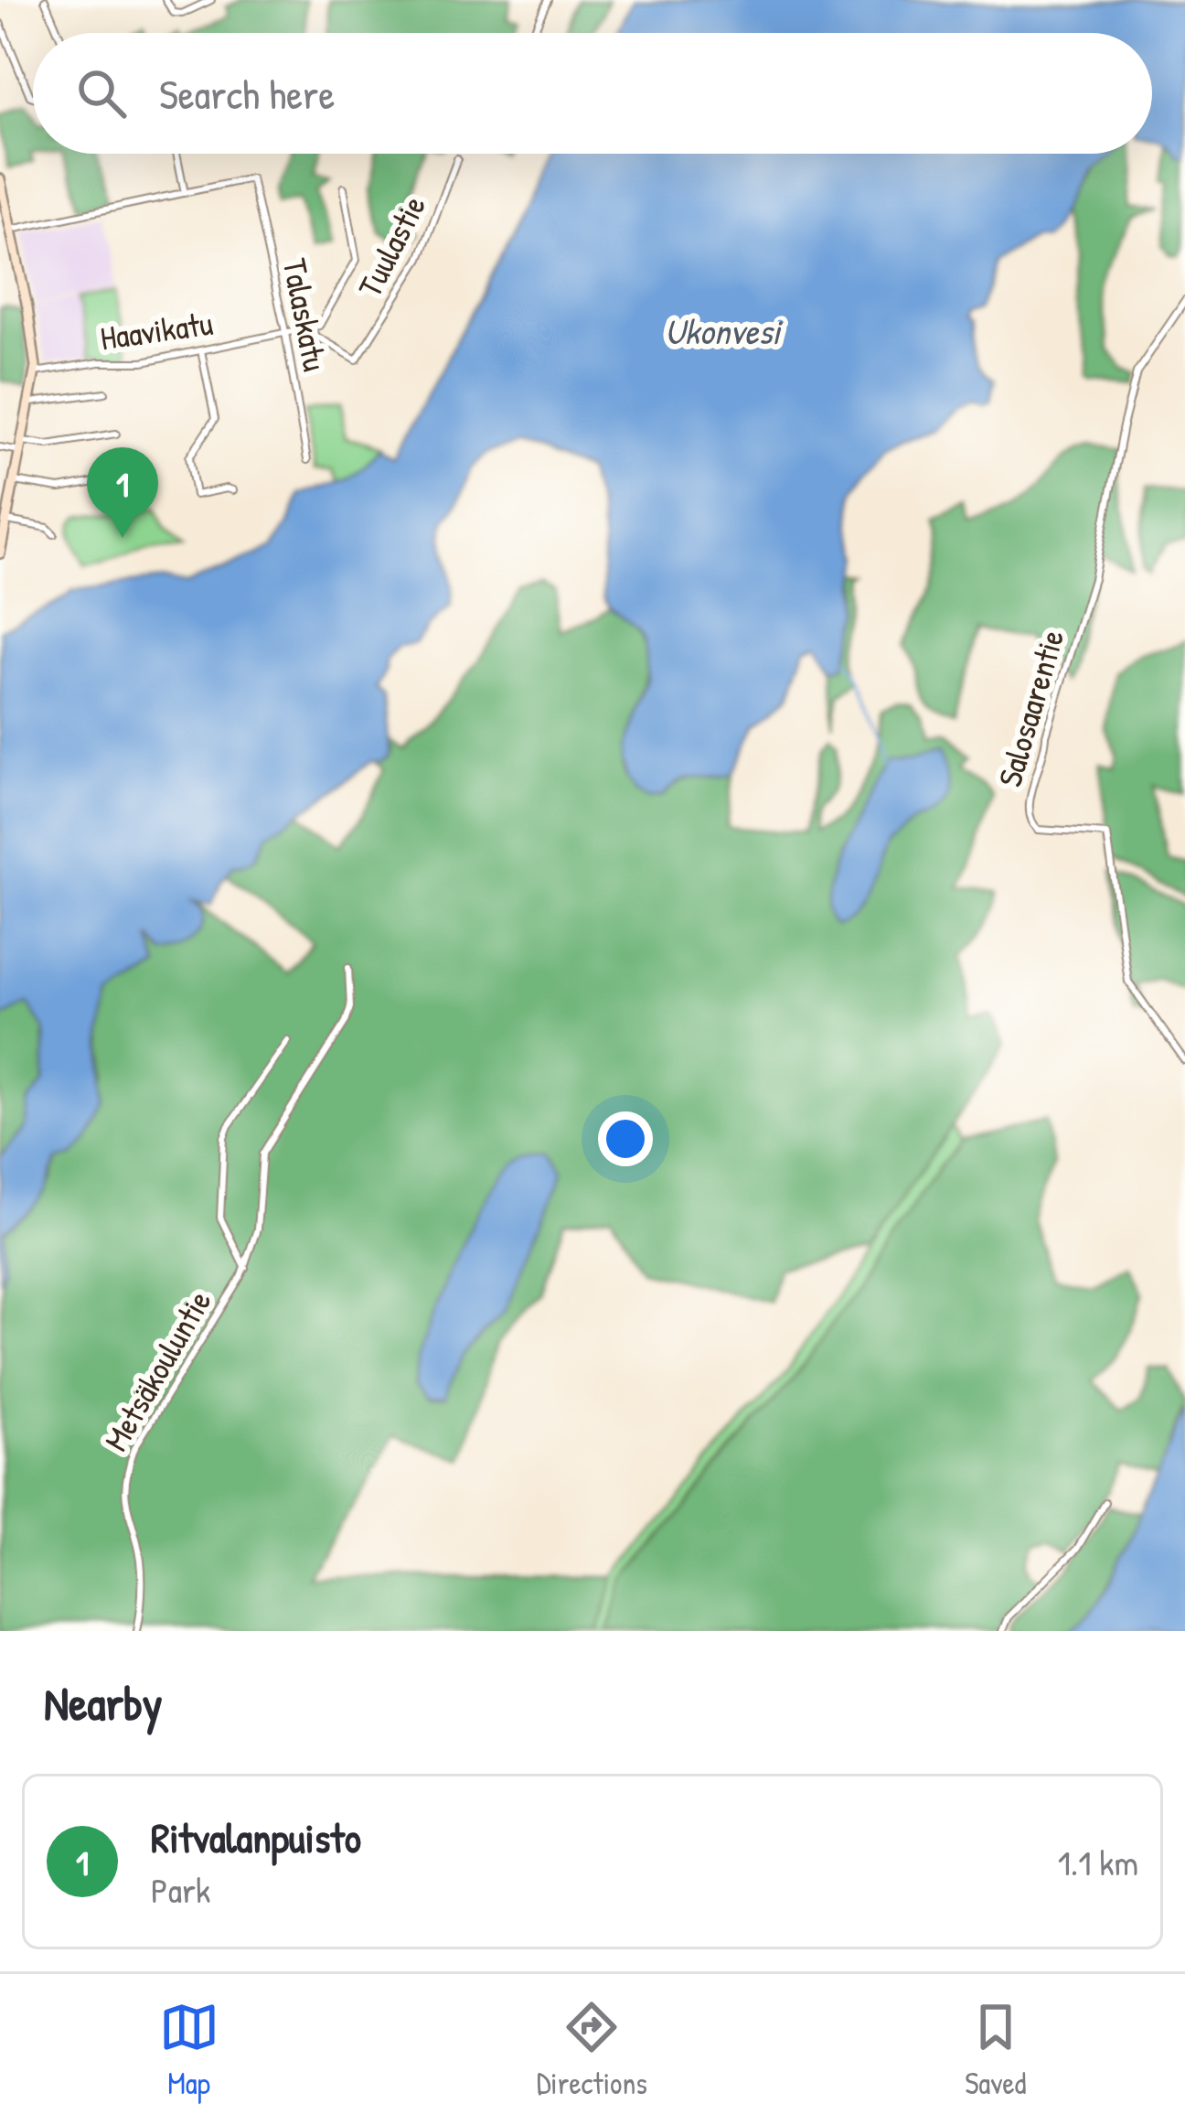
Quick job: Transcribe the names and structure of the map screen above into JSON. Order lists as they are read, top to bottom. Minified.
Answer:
{"streets":{"street":["Tuulastie","Talaskatu","Haavikatu","Salosaarentie","Metsäkouluntie"]},"crossings":[["Tuulastie","Haavikatu"],["Talaskatu","Haavikatu"]],"water":["Ukonvesi"],"page":{"search":"Search here","pins":"1","heading":"Nearby","list":[{"mark":"1","name":"Ritvalanpuisto","note":"Park","value":"1.1 km"}],"nav":["Map","Directions","Saved"]}}
